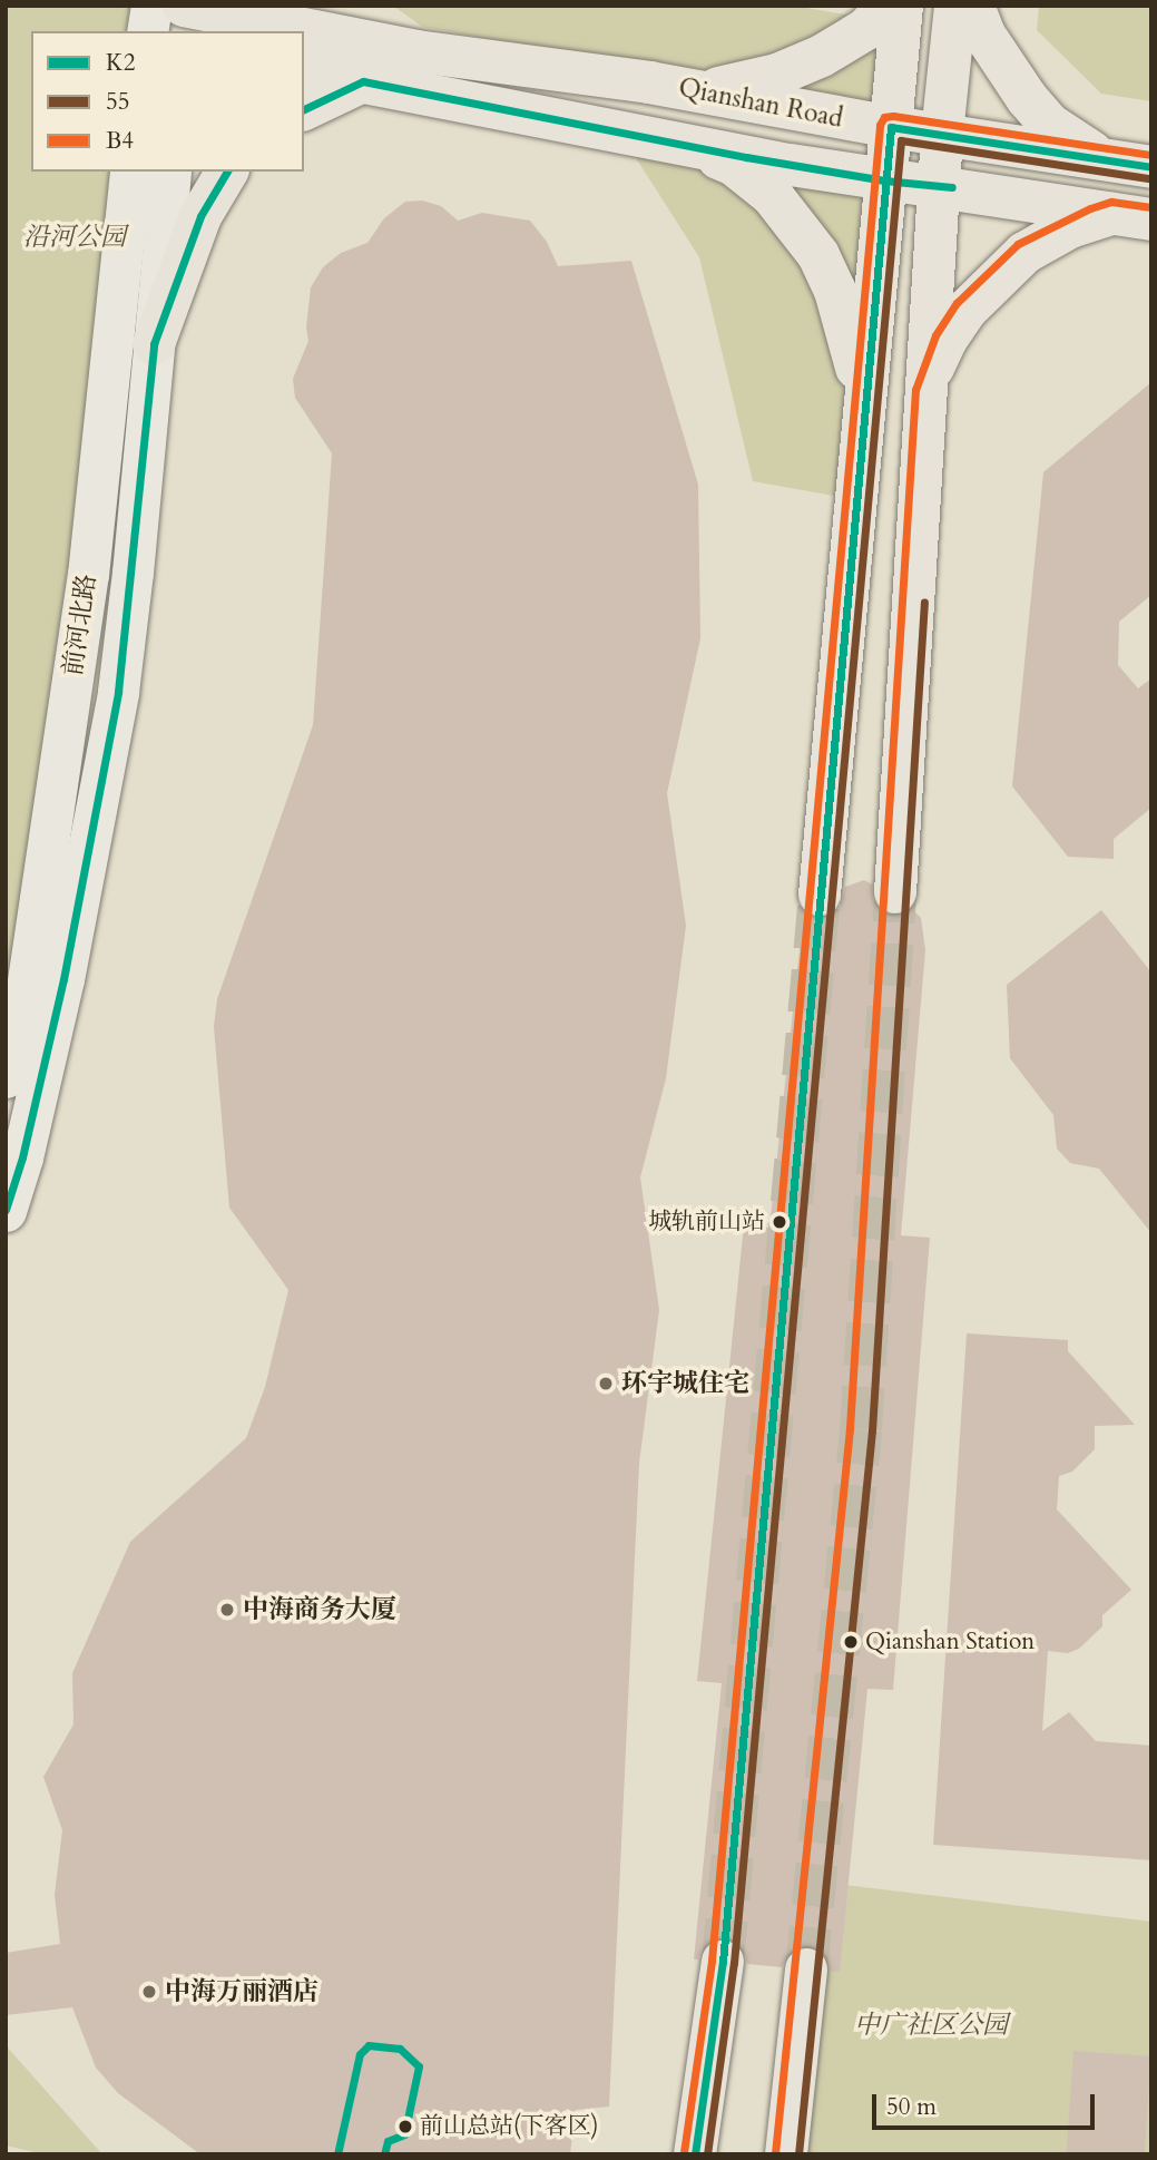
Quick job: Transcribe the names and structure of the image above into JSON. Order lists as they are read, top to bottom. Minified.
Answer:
{"streets":{"main road":["Qianshan Road","前河北路"]},"parks":["沿河公园","中广社区公园"],"places":["城轨前山站","环宇城住宅","中海商务大厦","Qianshan Station","中海万丽酒店","前山总站(下客区)"],"lines":["transit line K2","transit line B4","transit line 55"],"legend":["K2","55","B4"],"scale_bar":"50 m"}
